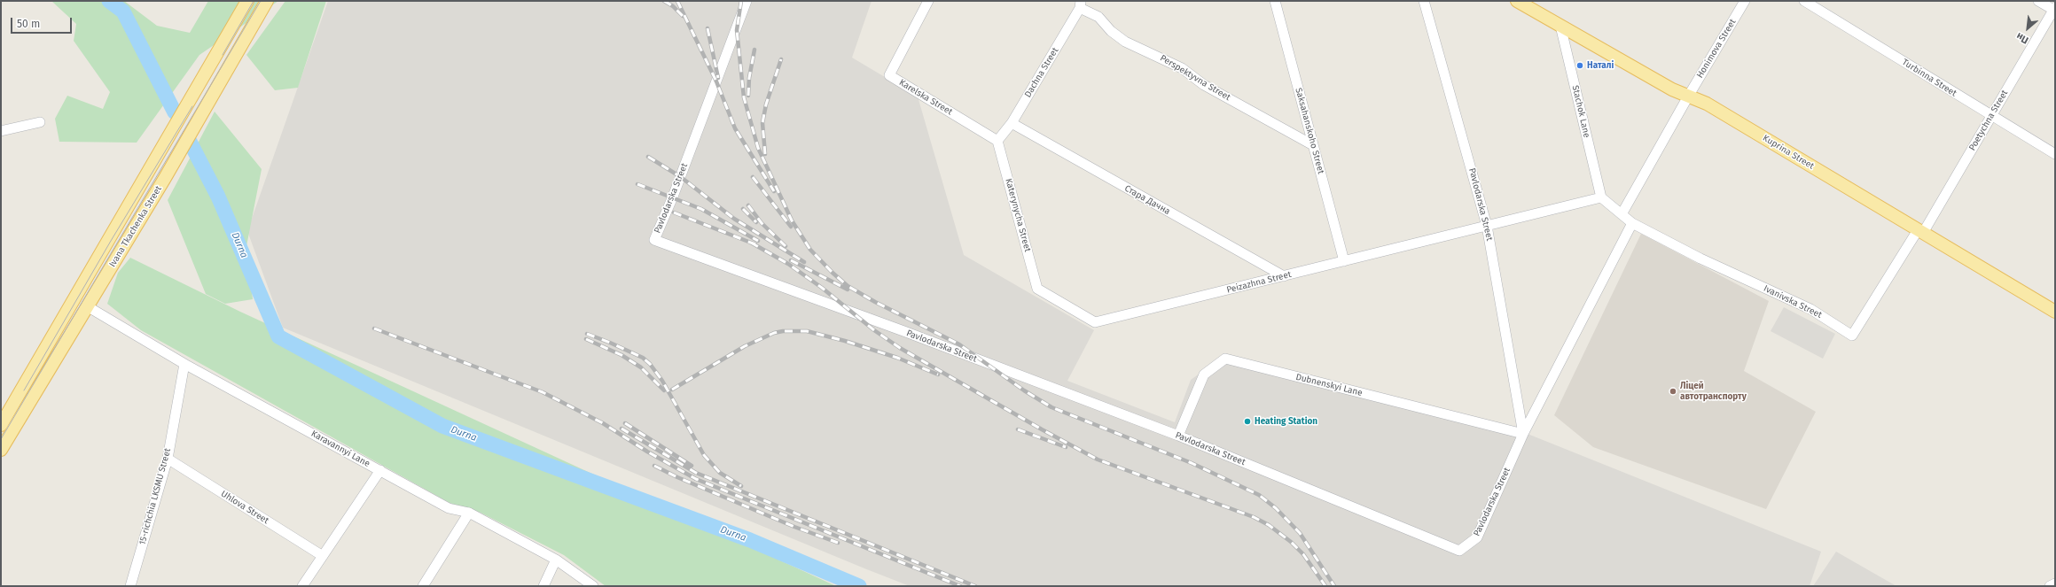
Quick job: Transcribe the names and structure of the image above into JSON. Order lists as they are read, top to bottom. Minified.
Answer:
{"streets":{"main road":["Kuprina Street","Ivana Tkachenka Street"],"street":["Honimova Street","Dachna Street","Perspektyvna Street","Turbinna Street","Karelska Street","Stachok Lane","Poetychna Street","Saksahanskoho Street","Pavlodarska Street","Стара Дачна","Katerynycha Street","Peizazhna Street","Ivanivska Street","Dubnenskyi Lane","Karavannyi Lane","15-richchia LKSMU Street","Uhlova Street"]},"crossings":[["Honimova Street","Kuprina Street"],["Dachna Street","Perspektyvna Street"],["Dachna Street","Karelska Street"],["Dachna Street","Стара Дачна"],["Dachna Street","Katerynycha Street"],["Perspektyvna Street","Saksahanskoho Street"],["Turbinna Street","Poetychna Street"],["Karelska Street","Katerynycha Street"],["Stachok Lane","Kuprina Street"],["Stachok Lane","Ivanivska Street"],["Poetychna Street","Kuprina Street"],["Poetychna Street","Ivanivska Street"],["Saksahanskoho Street","Peizazhna Street"],["Kuprina Street","Ivanivska Street"],["Pavlodarska Street","Peizazhna Street"],["Pavlodarska Street","Dubnenskyi Lane"],["Стара Дачна","Peizazhna Street"],["Katerynycha Street","Peizazhna Street"],["Ivana Tkachenka Street","Karavannyi Lane"],["Karavannyi Lane","15-richchia LKSMU Street"],["15-richchia LKSMU Street","Uhlova Street"]],"water":["Durna"],"places":["Наталі","Ліцей автотранспорту","Heating Station"],"scale_bar":"50 m","north":"bottom left"}
